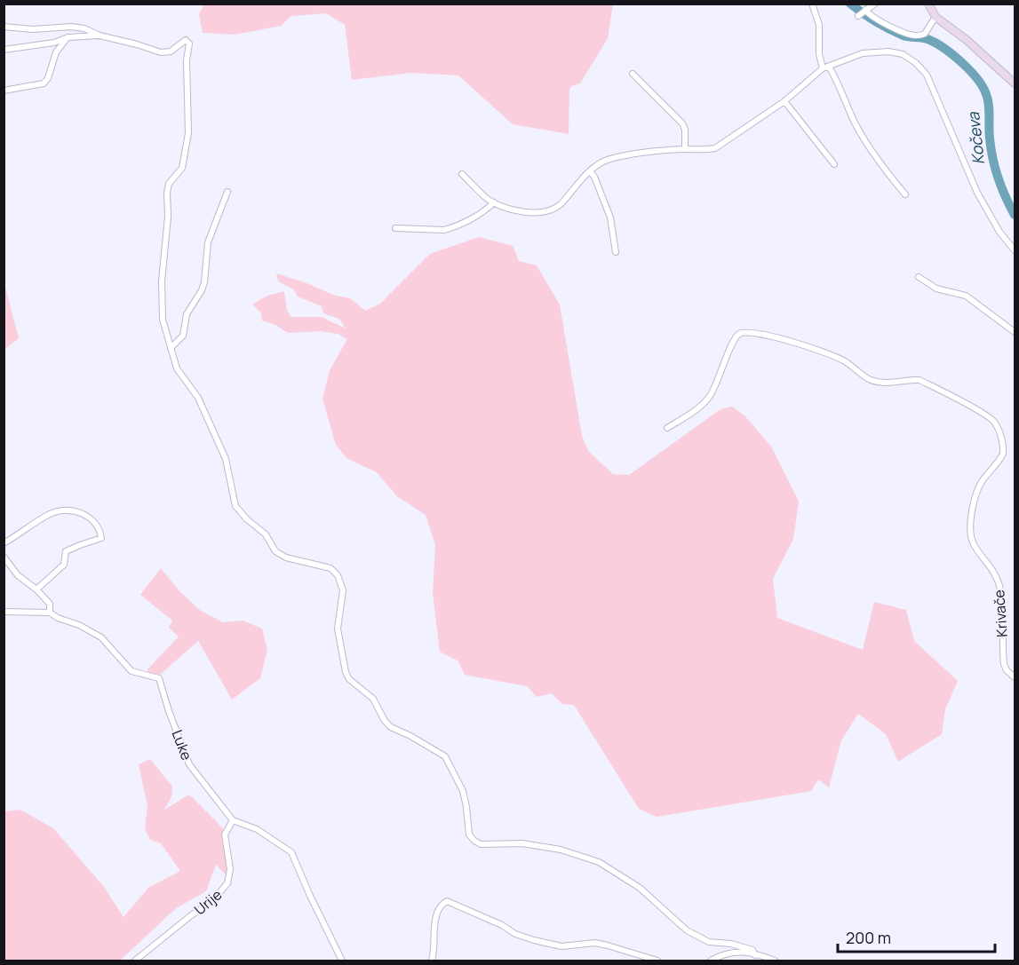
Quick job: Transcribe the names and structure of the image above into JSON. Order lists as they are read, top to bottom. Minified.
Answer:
{"streets":{"street":["Krivače","Luke","Urije"]},"crossings":[["Luke","Urije"]],"water":["Kočeva"],"scale_bar":"200 m"}
